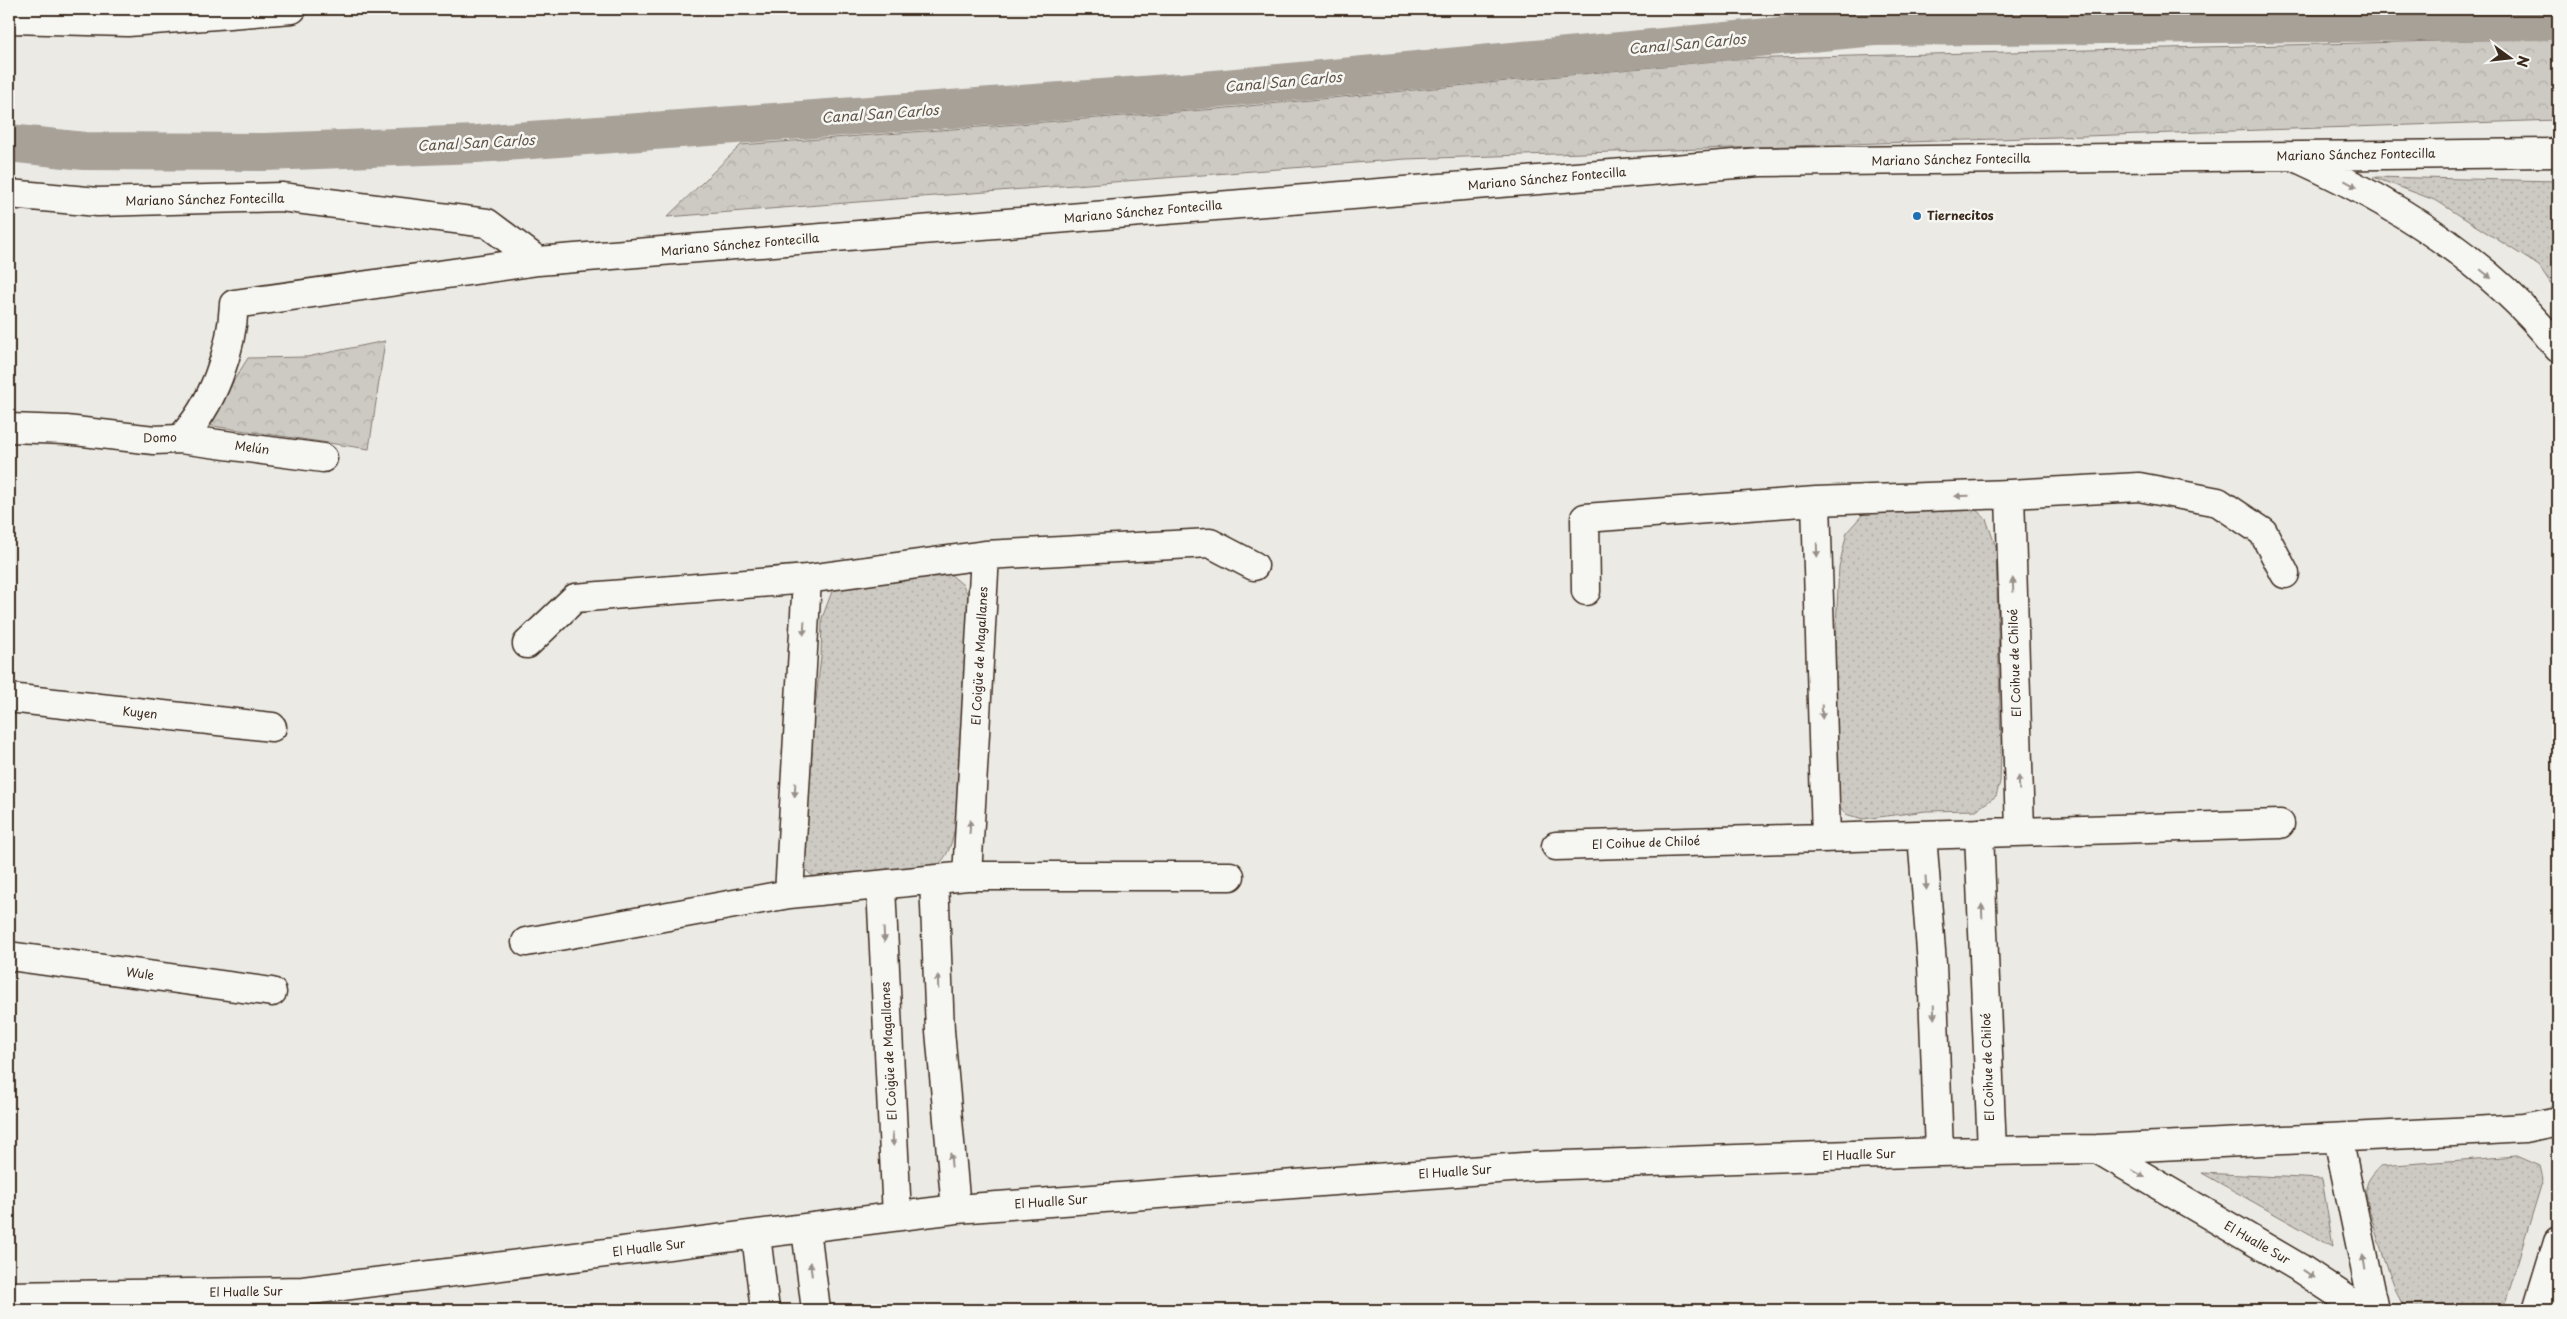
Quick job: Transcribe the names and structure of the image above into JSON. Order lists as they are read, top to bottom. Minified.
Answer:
{"streets":{"street":["Mariano Sánchez Fontecilla","Domo","Melún","El Coigüe de Magallanes","El Coihue de Chiloé","Kuyen","Wule","El Hualle Sur"]},"crossings":[["Mariano Sánchez Fontecilla","Domo"],["Domo","Melún"],["El Coigüe de Magallanes","El Hualle Sur"],["El Coihue de Chiloé","El Hualle Sur"]],"water":["Canal San Carlos"],"places":["Tiernecitos"],"north":"right"}
